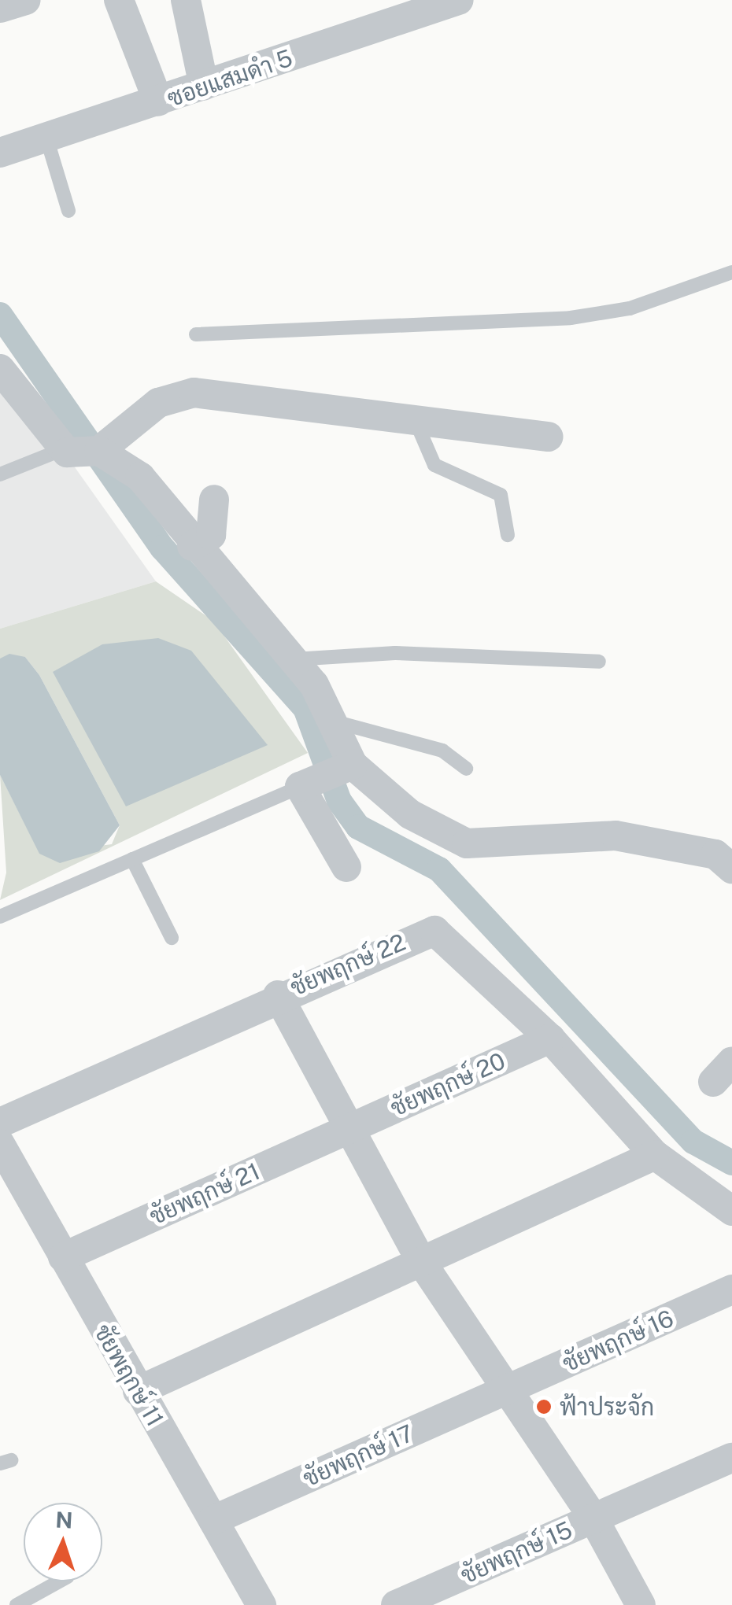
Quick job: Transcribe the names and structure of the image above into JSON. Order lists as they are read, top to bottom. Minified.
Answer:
{"streets":{"street":["ซอยแสมดำ 5","ชัยพฤกษ์ 22","ชัยพฤกษ์ 20","ชัยพฤกษ์ 21","ชัยพฤกษ์ 16","ชัยพฤกษ์ 11","ชัยพฤกษ์ 17","ชัยพฤกษ์ 15"]},"crossings":[["ชัยพฤกษ์ 22","ชัยพฤกษ์ 20"],["ชัยพฤกษ์ 20","ชัยพฤกษ์ 21"],["ชัยพฤกษ์ 21","ชัยพฤกษ์ 11"],["ชัยพฤกษ์ 16","ชัยพฤกษ์ 17"],["ชัยพฤกษ์ 11","ชัยพฤกษ์ 17"]],"places":["ฟ้าประจัก"],"north":"top"}
